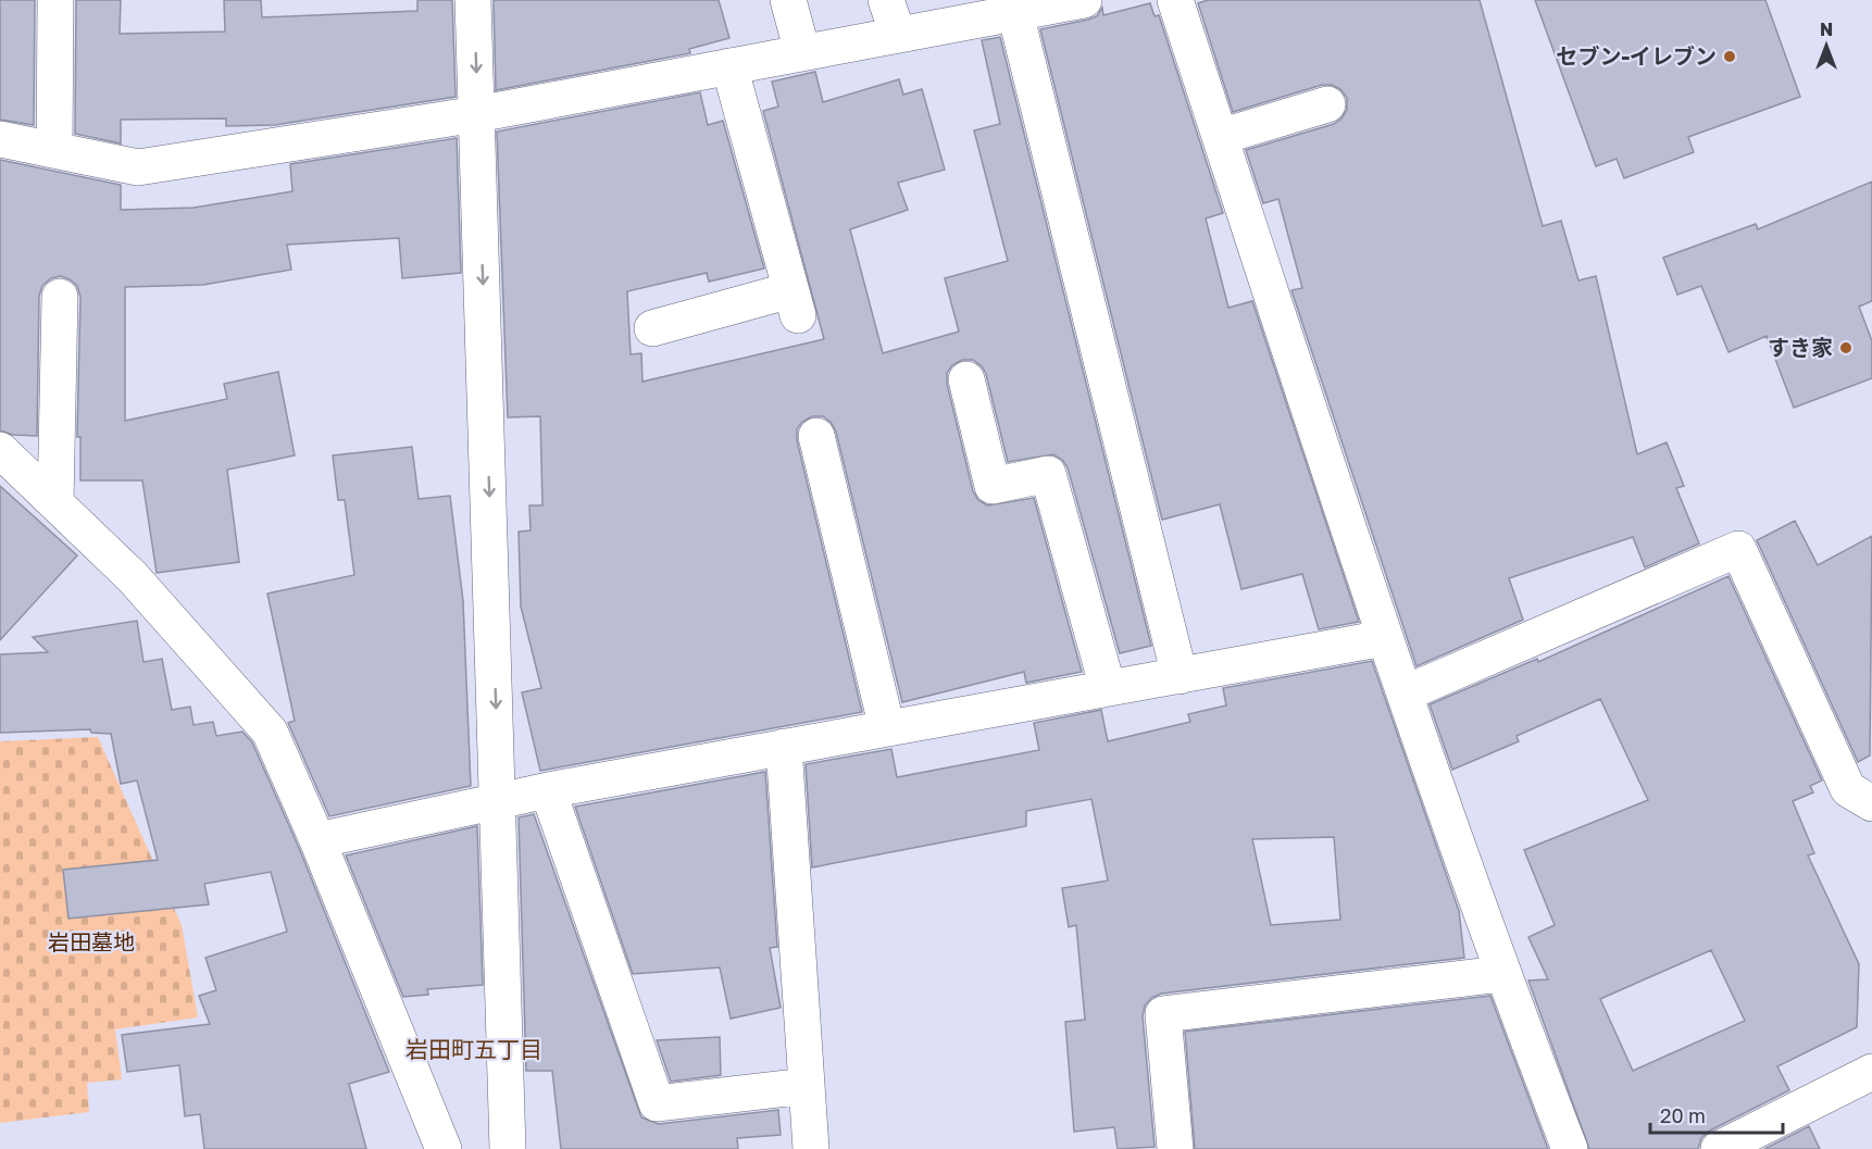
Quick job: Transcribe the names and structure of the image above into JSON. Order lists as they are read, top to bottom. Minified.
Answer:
{"districts":["岩田町五丁目"],"parks":["岩田墓地"],"places":["セブン-イレブン","すき家"],"scale_bar":"20 m","north":"top"}
